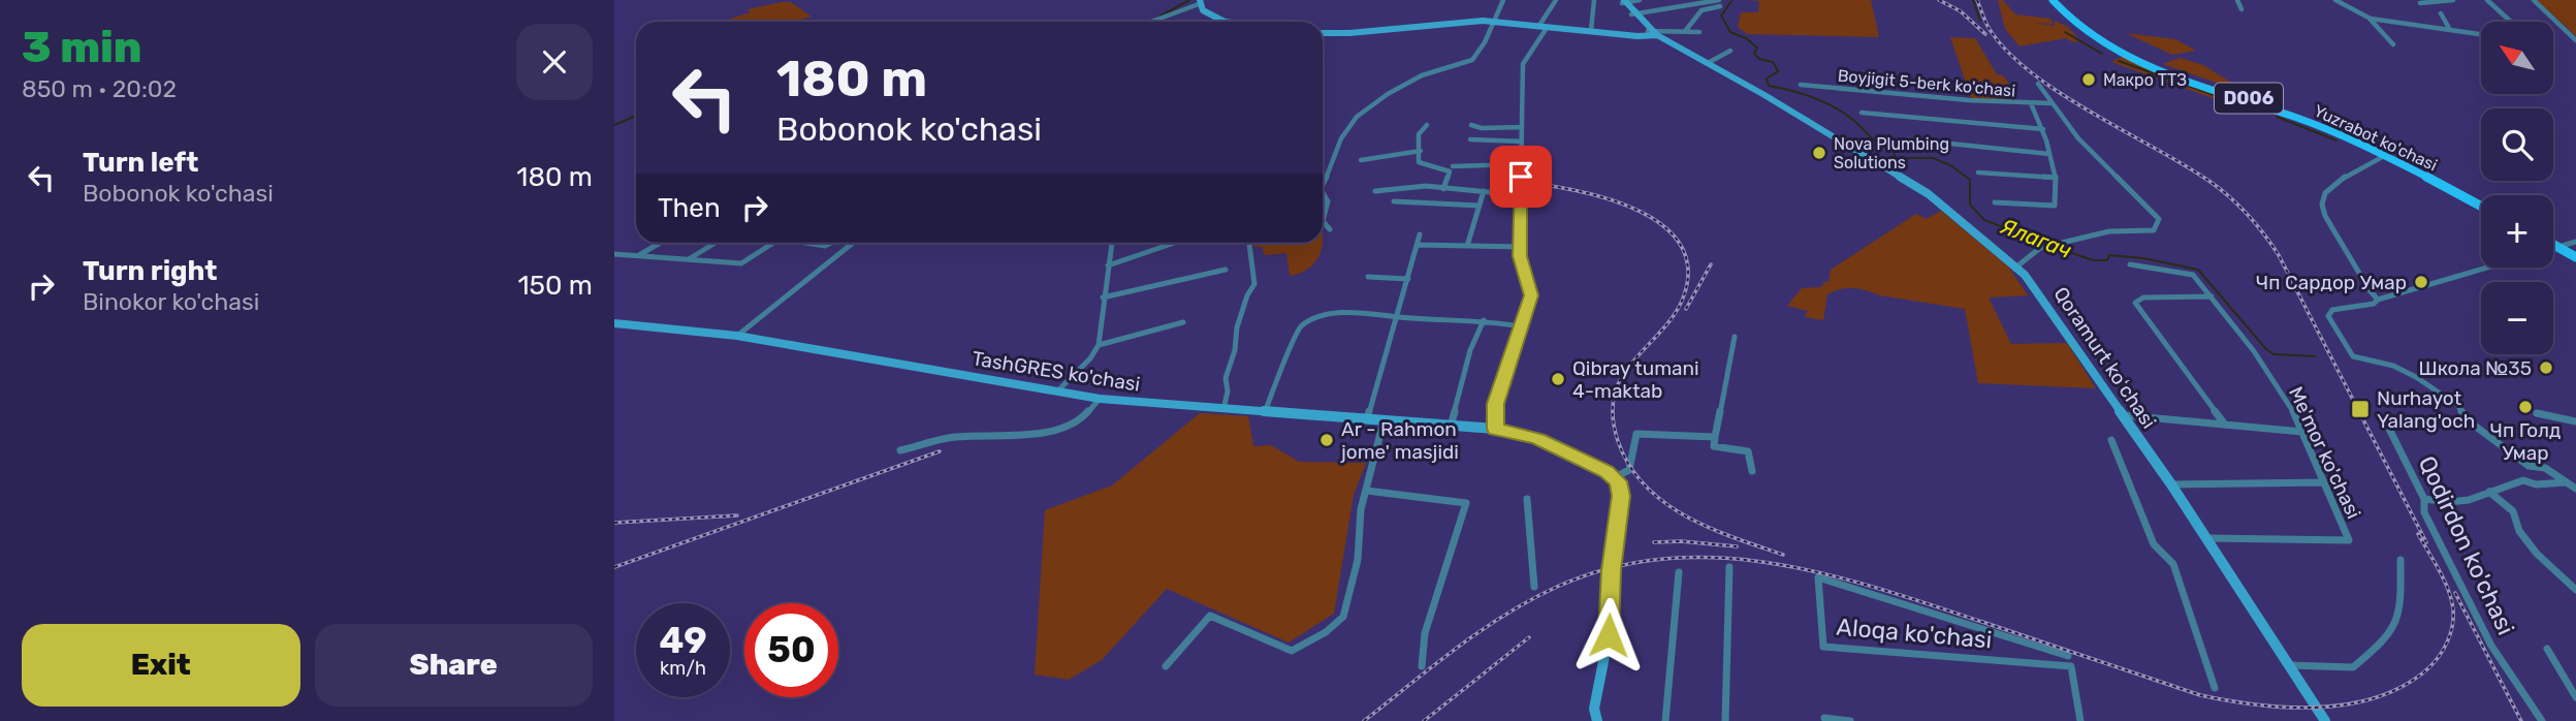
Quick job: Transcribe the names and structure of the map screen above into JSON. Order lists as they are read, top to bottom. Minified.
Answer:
{"streets":{"main road":["D006","Yuzrabot ko'chasi","Qoramurt koʻchasi","TashGRES ko'chasi"],"street":["Boyjigit 5-berk ko'chasi","Me'mor ko'chasi","Qodirdon ko'chasi","Aloqa ko'chasi"]},"crossings":[["Qoramurt koʻchasi","Me'mor ko'chasi"]],"water":["Ялагач"],"places":{"other":["Макро ТТЗ","Nova Plumbing Solutions","Чп Сардор Умар","Школа №35","Qibray tumani 4-maktab","Чп Голд Умар","Ar - Rahmon jome' masjidi"],"transit":["Nurhayot Yalang'och"]},"north":"top left","page":{"heading":["3 min","850 m · 20:02"],"map_buttons":["+","−"],"turn":["180 m","Bobonok ko'chasi"],"list":[{"name":"Turn left","note":"Bobonok ko'chasi","value":"180 m"},{"name":"Turn right","note":"Binokor ko'chasi","value":"150 m"}],"then":"Then","speed":"49 km/h","limit":"50","buttons":["Exit","Share"]}}
